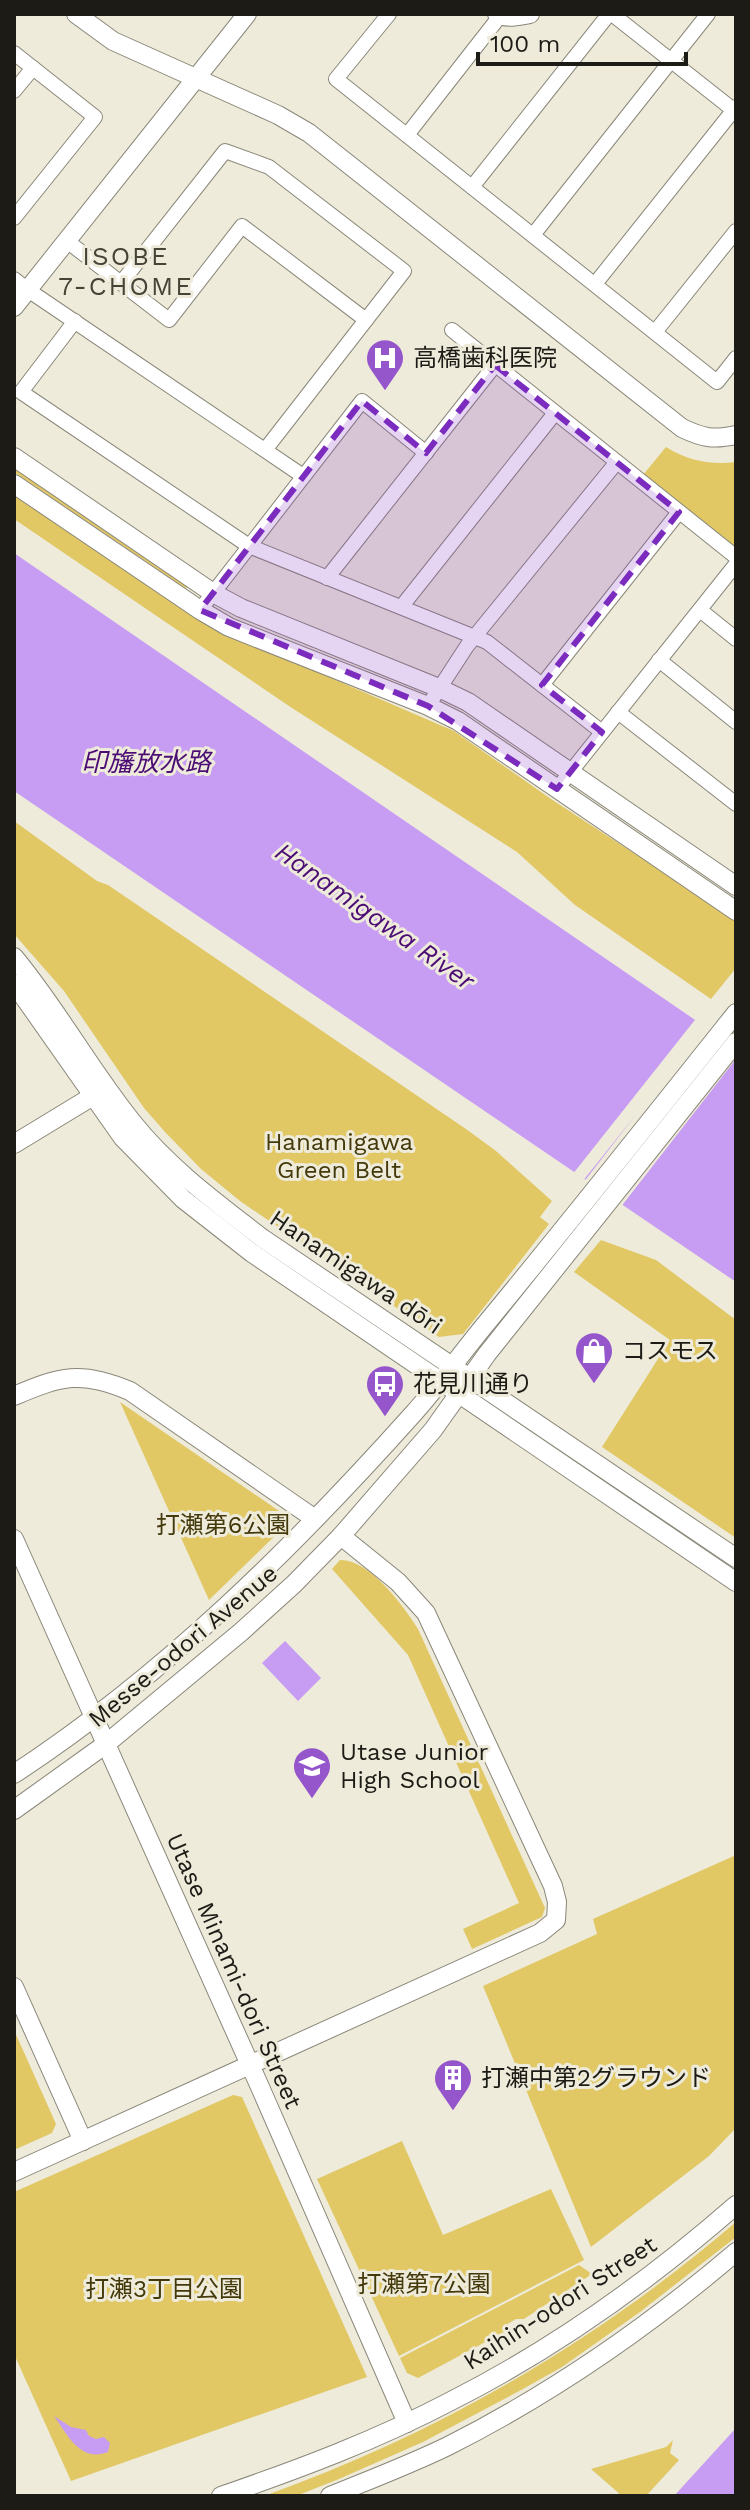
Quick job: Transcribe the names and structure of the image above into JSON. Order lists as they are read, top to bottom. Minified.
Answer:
{"streets":{"street":["Hanamigawa dōri","Messe-odori Avenue","Utase Minami-dori Street","Kaihin-odori Street"]},"crossings":[["Hanamigawa dōri","Messe-odori Avenue"],["Messe-odori Avenue","Utase Minami-dori Street"],["Utase Minami-dori Street","Kaihin-odori Street"]],"districts":["ISOBE 7-CHOME"],"water":["印旛放水路","Hanamigawa River"],"parks":["Hanamigawa Green Belt","打瀬第6公園","打瀬第7公園","打瀬3丁目公園"],"places":{"hospital":["高橋歯科医院"],"shop":["コスモス"],"bus stop":["花見川通り"],"school or university":["Utase Junior High School"],"building":["打瀬中第2グラウンド"]},"scale_bar":"100 m"}
